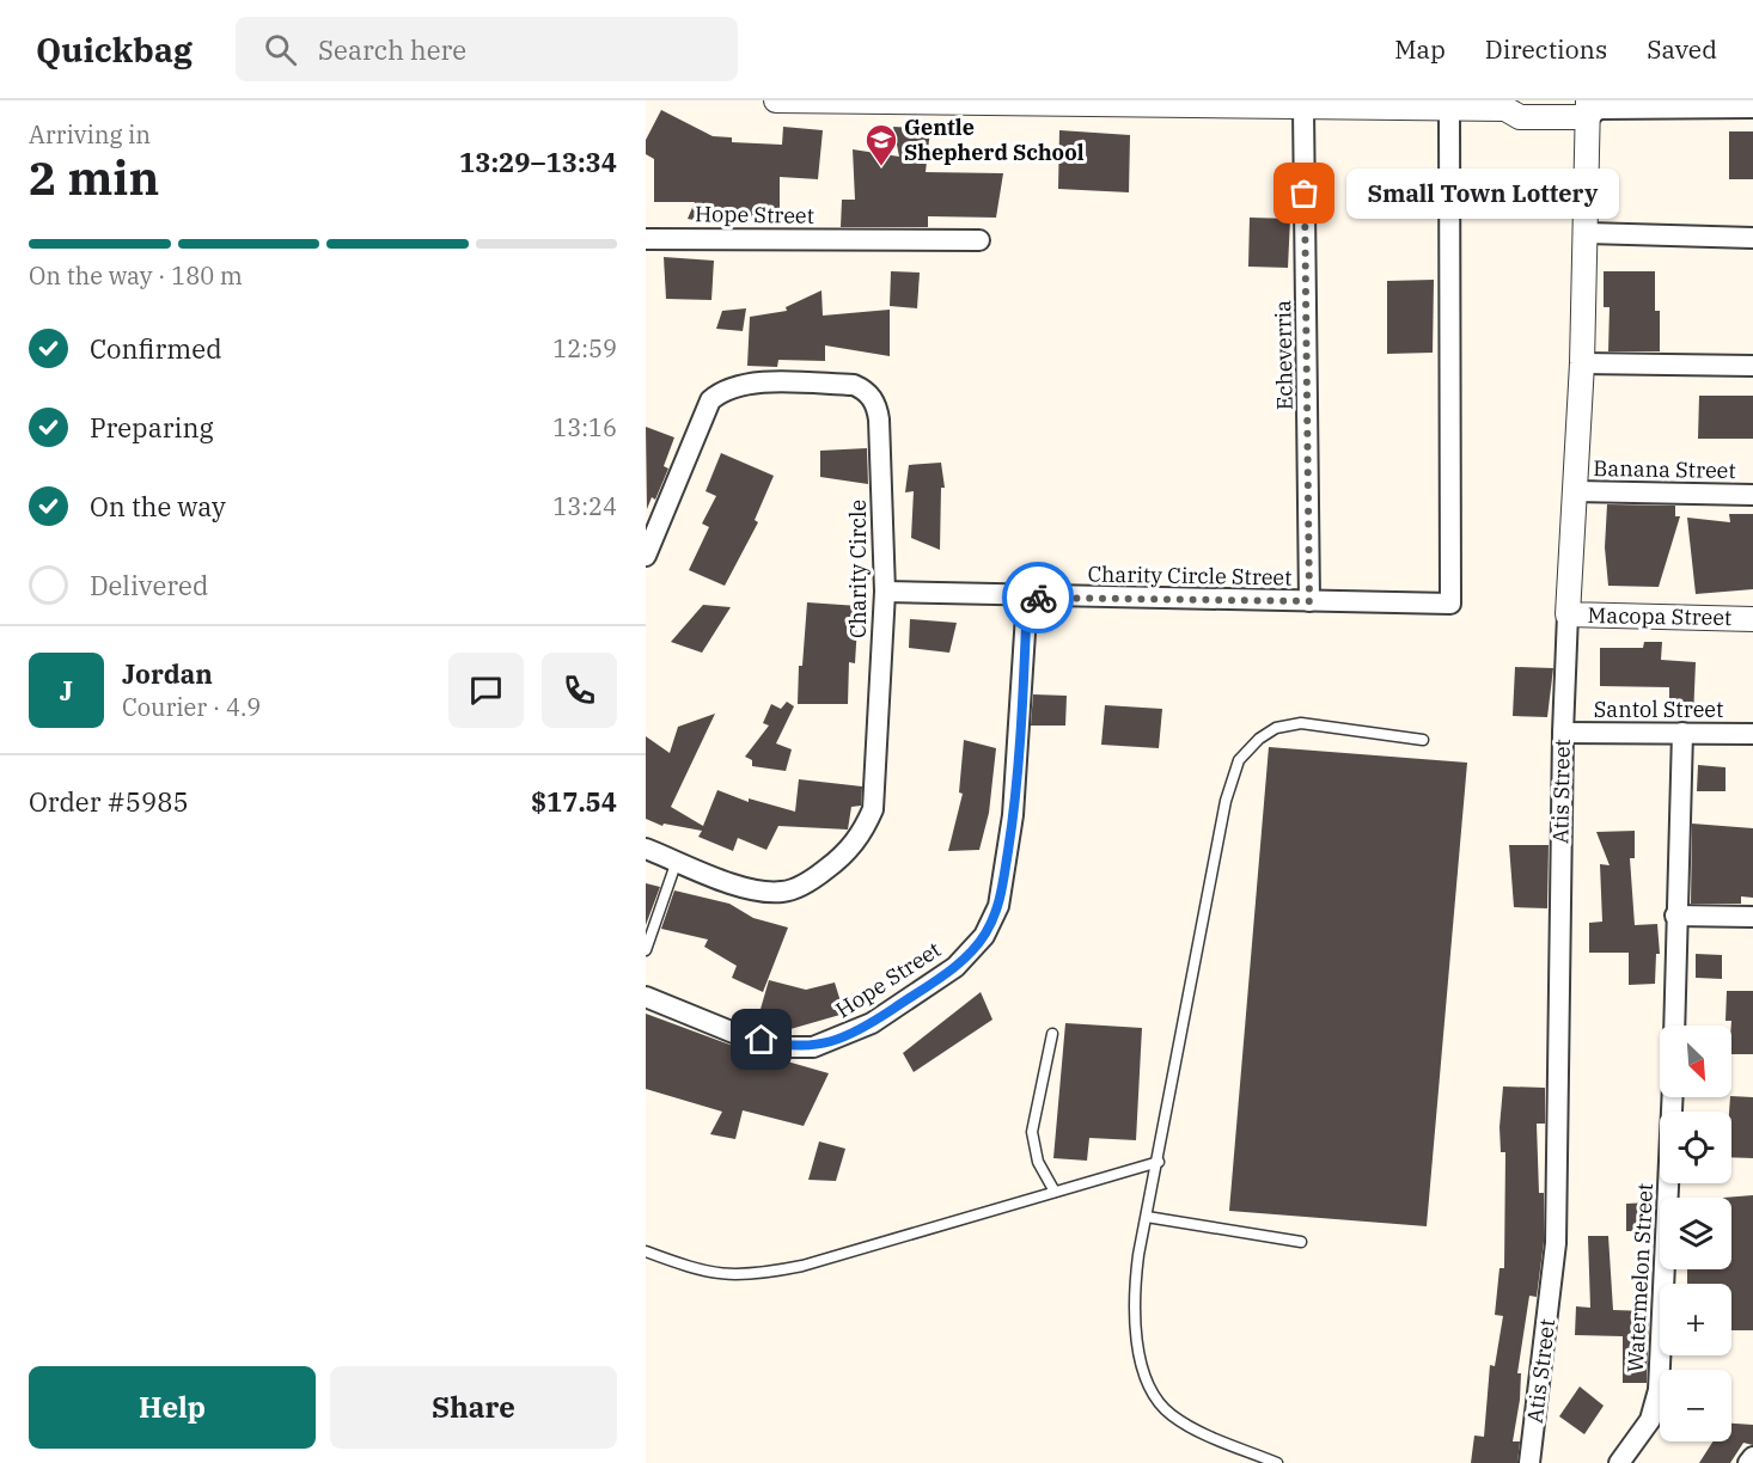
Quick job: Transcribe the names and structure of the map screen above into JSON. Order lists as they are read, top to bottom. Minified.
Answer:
{"streets":{"street":["Hope Street","Echeverria","Banana Street","Charity Circle","Charity Circle Street","Macopa Street","Santol Street","Atis Street","Watermelon Street"]},"crossings":[["Hope Street","Charity Circle Street"],["Echeverria","Charity Circle Street"],["Banana Street","Atis Street"],["Charity Circle","Charity Circle Street"],["Macopa Street","Atis Street"],["Santol Street","Atis Street"]],"places":{"school or university":["Gentle Shepherd School"],"other":["Small Town Lottery"]},"north":"bottom right","page":{"header":"Quickbag","search":"Search here","nav":["Map","Directions","Saved"],"heading":["2 min","Arriving in","13:29–13:34"],"panel":["Jordan","Courier · 4.9","Order #5985","$17.54"],"bubble":"Small Town Lottery","bar":"On the way · 180 m","list":[["Confirmed","12:59"],["Preparing","13:16"],["On the way","13:24"],"Delivered"],"round":"J","map_buttons":["+","−"],"buttons":["Help","Share"]}}
